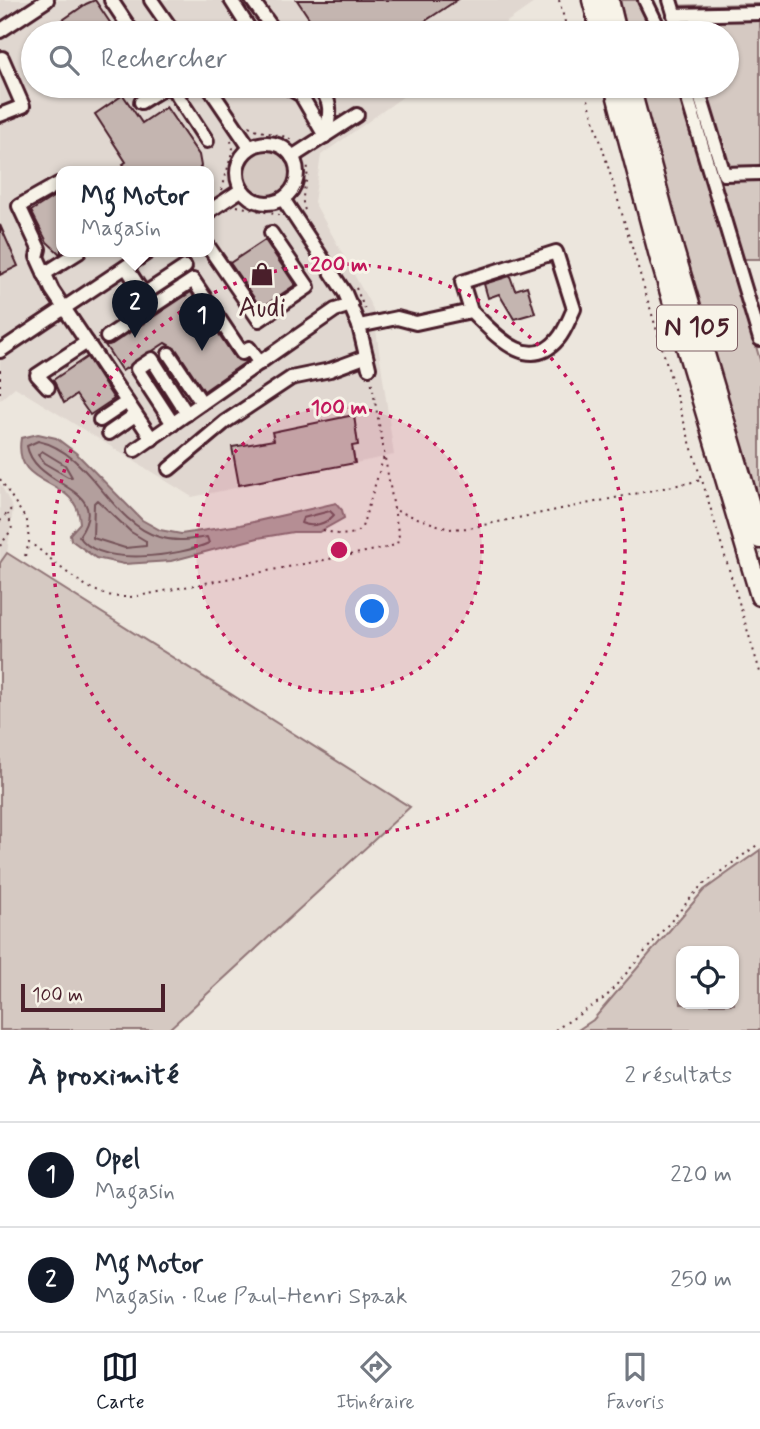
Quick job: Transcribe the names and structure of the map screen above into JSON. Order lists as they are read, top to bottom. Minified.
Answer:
{"streets":{"highway":["N 105"]},"places":{"shop":["Audi"]},"scale_bar":"100 m","page":{"search":"Rechercher","popup":["Mg Motor","Magasin"],"pins":["2","1"],"scale":"100 m","heading":["À proximité","2 résultats"],"list":[{"mark":"1","name":"Opel","note":"Magasin","value":"220 m"},{"mark":"2","name":"Mg Motor","note":"Magasin · Rue Paul-Henri Spaak","value":"250 m"}],"nav":["Carte","Itinéraire","Favoris"]},"rings":["200 m","100 m"]}
